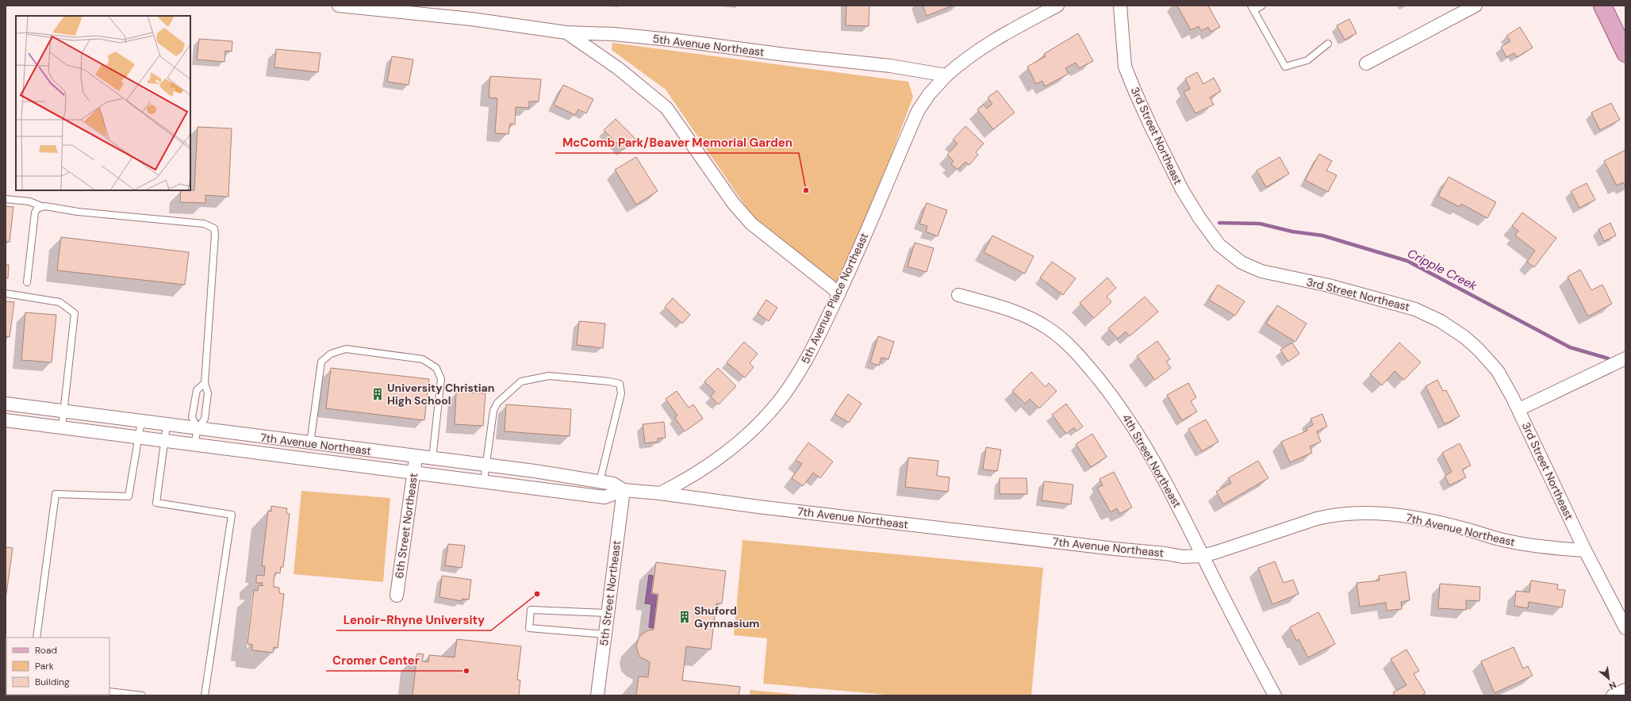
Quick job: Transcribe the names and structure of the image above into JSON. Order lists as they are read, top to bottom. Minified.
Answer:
{"streets":{"street":["5th Avenue Northeast","3rd Street Northeast","5th Avenue Place Northeast","7th Avenue Northeast","4th Street Northeast","6th Street Northeast","5th Street Northeast"]},"crossings":[["5th Avenue Northeast","5th Avenue Place Northeast"],["3rd Street Northeast","7th Avenue Northeast"],["5th Avenue Place Northeast","7th Avenue Northeast"],["7th Avenue Northeast","4th Street Northeast"],["7th Avenue Northeast","6th Street Northeast"],["7th Avenue Northeast","5th Street Northeast"]],"water":["Cripple Creek"],"places":{"other":["McComb Park/Beaver Memorial Garden","Lenoir-Rhyne University","Cromer Center"],"building":["University Christian High School","Shuford Gymnasium"]},"legend":["Road","Park","Building"],"north":"bottom right"}
